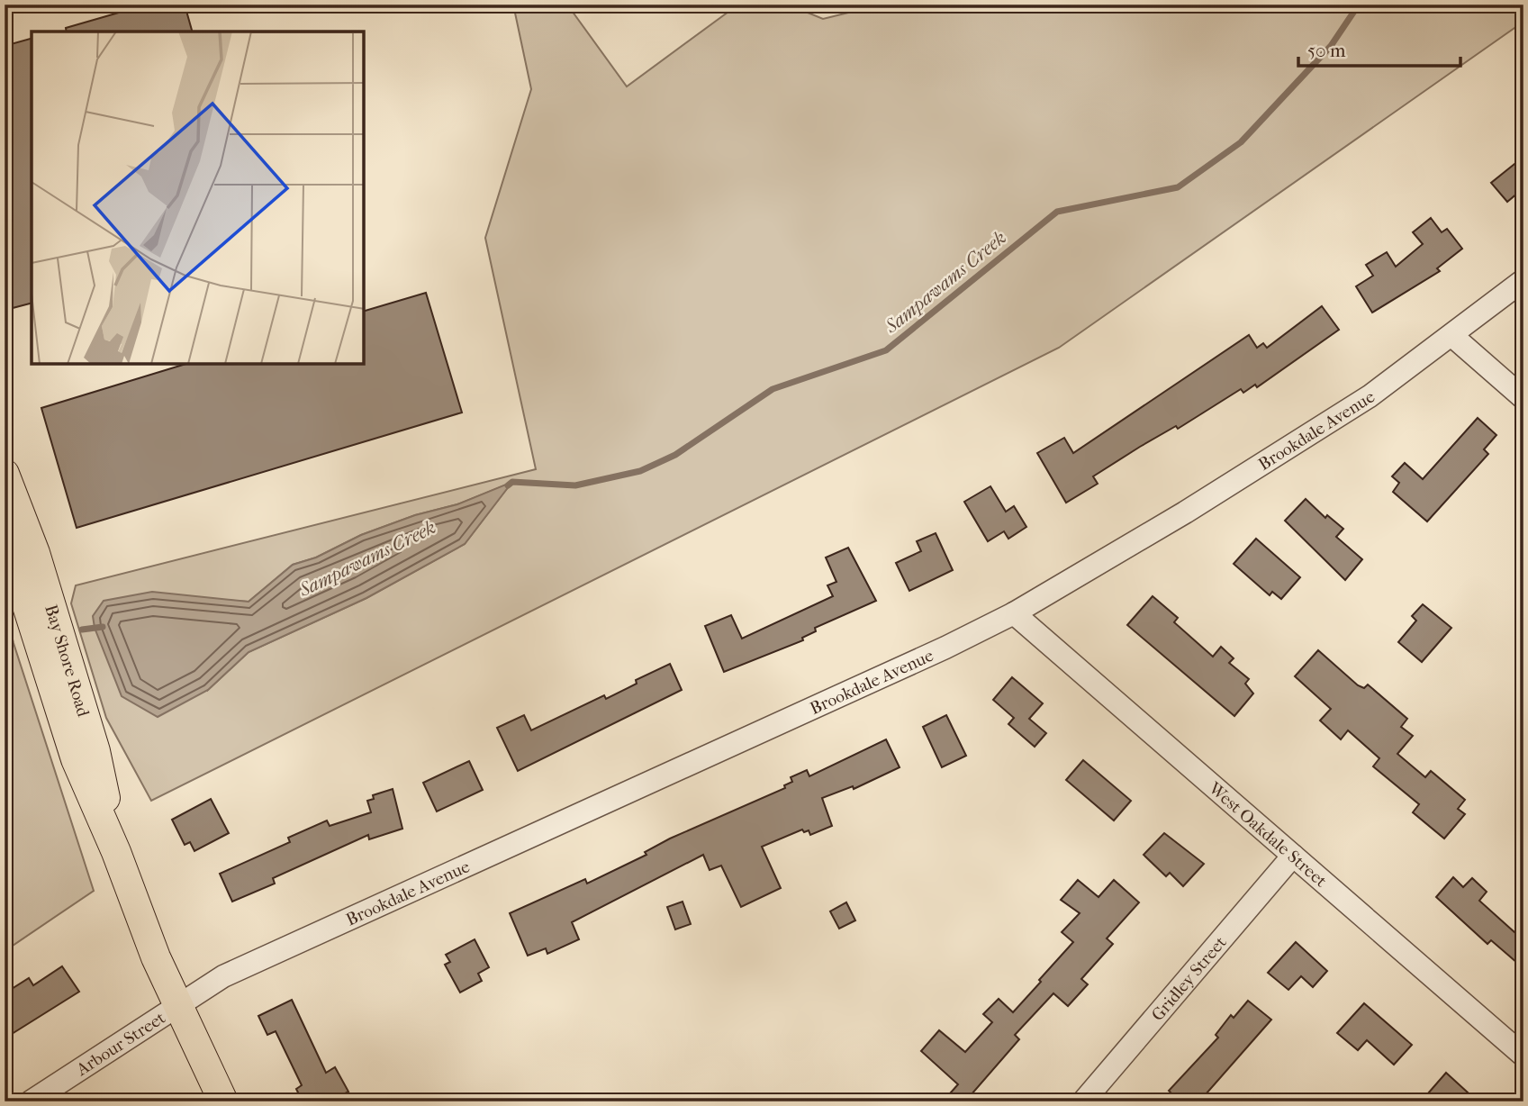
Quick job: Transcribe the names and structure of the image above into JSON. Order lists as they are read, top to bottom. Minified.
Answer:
{"streets":{"main road":["Bay Shore Road"],"street":["Brookdale Avenue","West Oakdale Street","Gridley Street","Arbour Street"]},"crossings":[["Brookdale Avenue","Bay Shore Road"],["Brookdale Avenue","West Oakdale Street"],["Brookdale Avenue","Arbour Street"],["Bay Shore Road","Arbour Street"],["West Oakdale Street","Gridley Street"]],"water":["Sampawams Creek"],"scale_bar":"50 m"}
